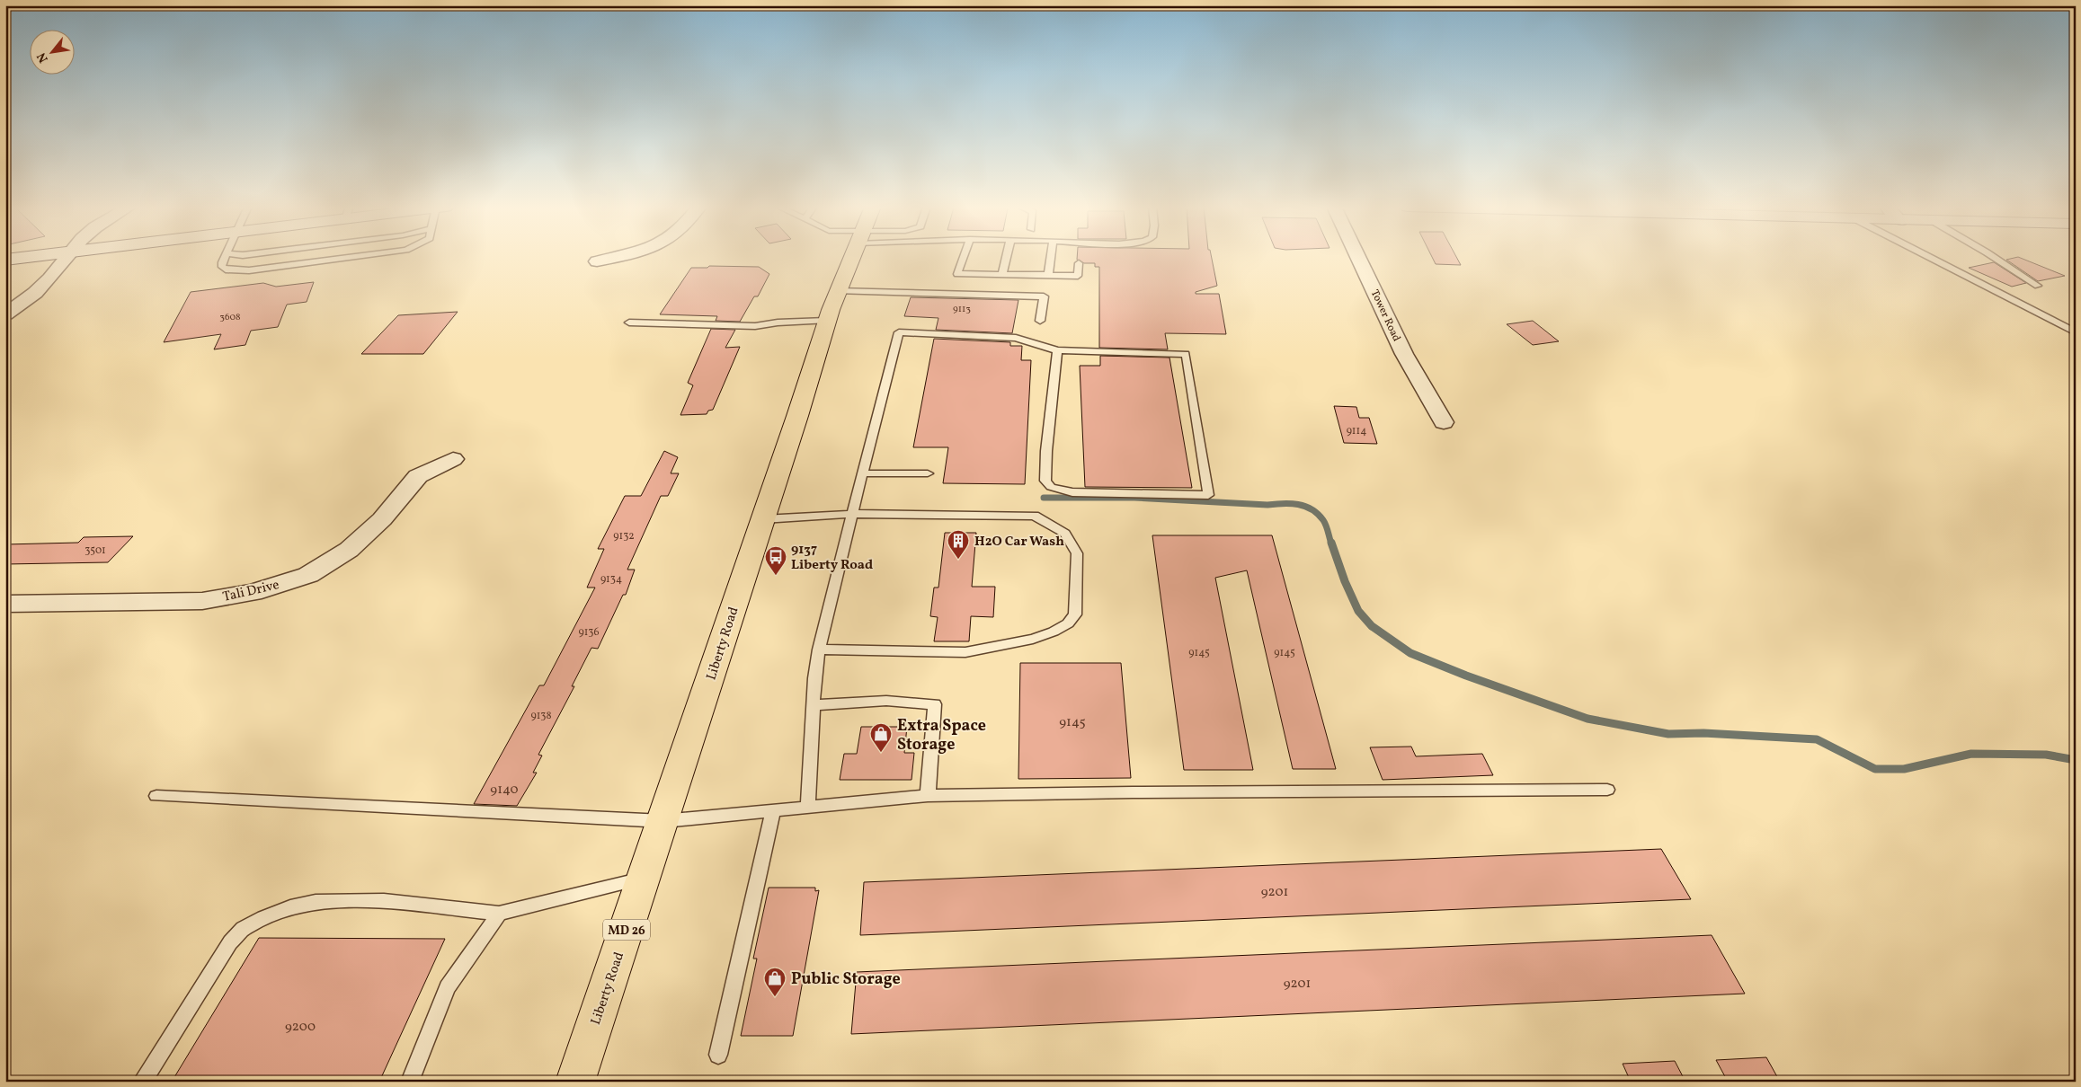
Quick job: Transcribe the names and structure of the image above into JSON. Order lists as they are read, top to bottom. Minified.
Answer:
{"streets":{"main road":["Liberty Road","MD 26"],"street":["Tower Road","Tali Drive"]},"places":{"building":["H2O Car Wash"],"bus stop":["9137 Liberty Road"],"shop":["Extra Space Storage","Public Storage"]},"house_numbers":["9113","3608","9114","9132","3501","9134","9136","9145","9145","9138","9145","9140","9201","9201","9200"],"north":"bottom left"}
